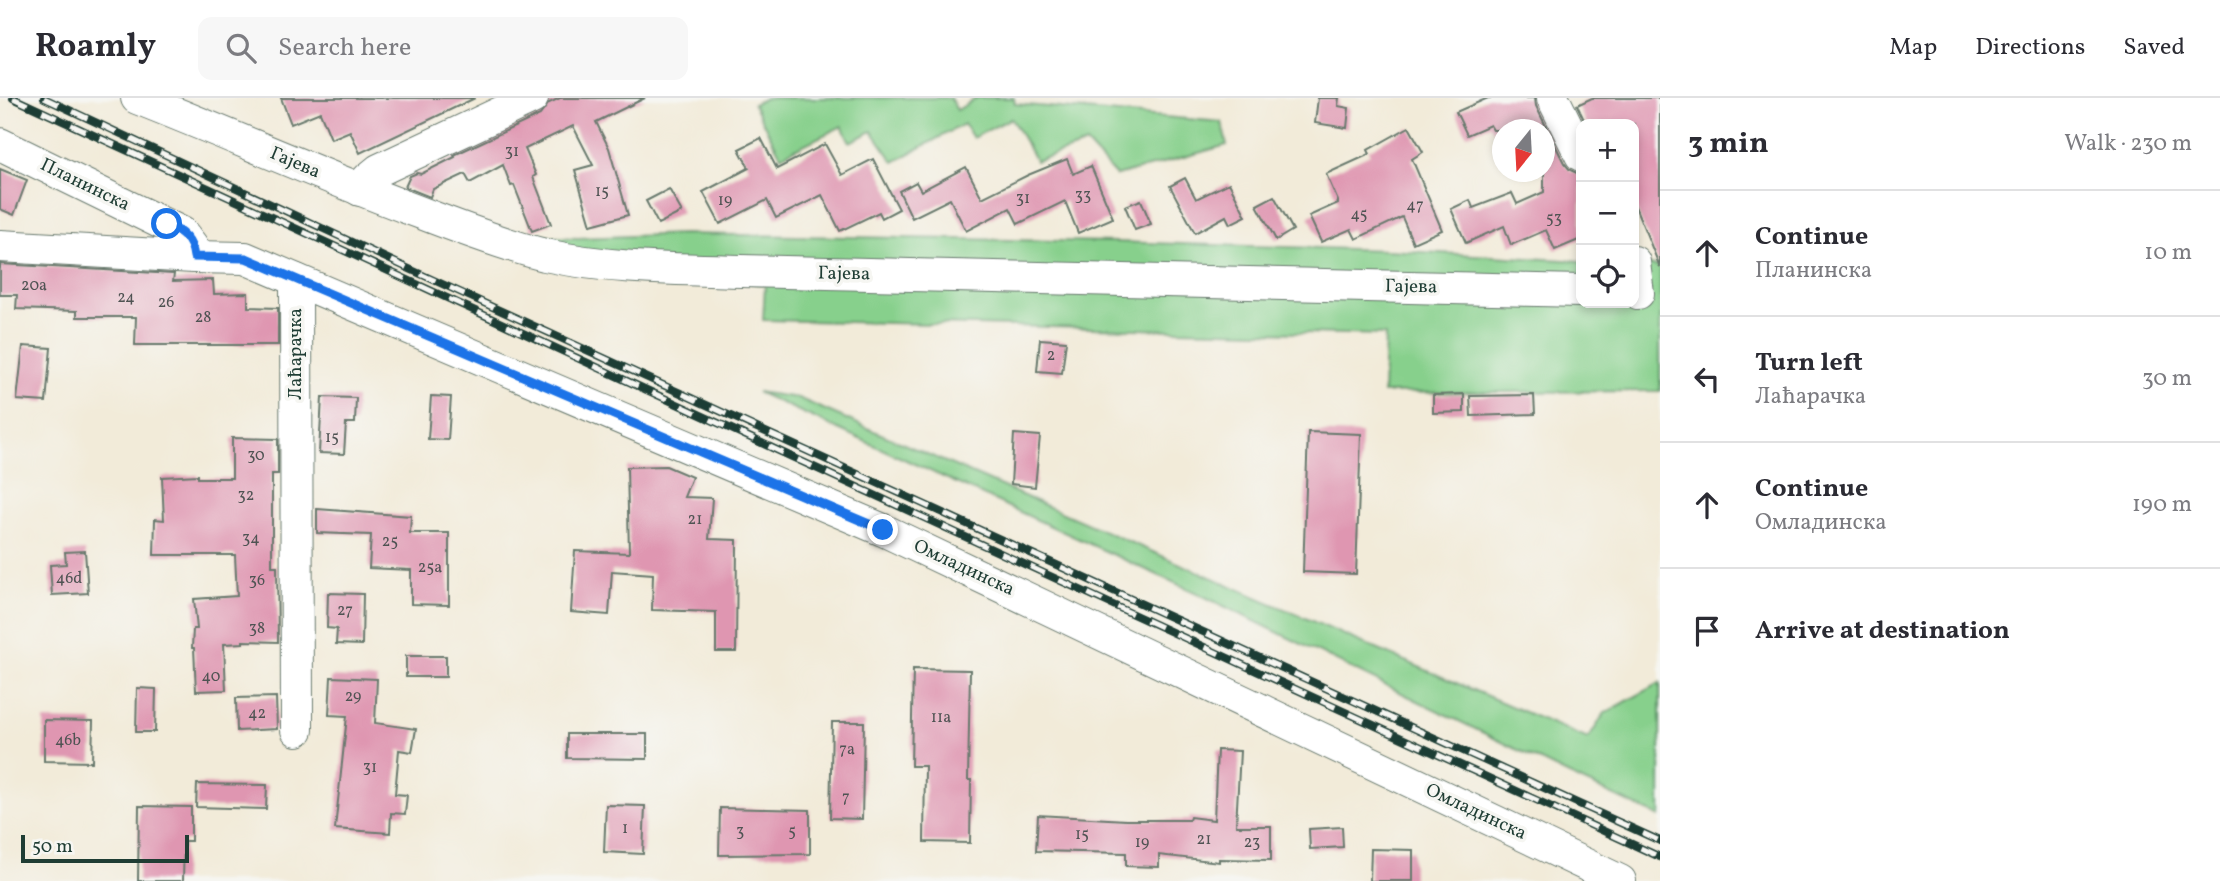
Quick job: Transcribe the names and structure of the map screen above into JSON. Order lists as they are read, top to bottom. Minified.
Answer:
{"streets":{"street":["Гајева","Планинска","Лаћарачка","Омладинска"]},"crossings":[["Планинска","Лаћарачка"],["Лаћарачка","Омладинска"]],"house_numbers":["31","15","33","31","19","47","45","53","20a","24","26","28","2","15","30","32","21","34","25","25a","46d","36","27","38","40","29","42","11a","46b","7a","31","7","1","3","5","15","21","19","23"],"scale_bar":"50 m","north":"bottom","page":{"header":"Roamly","search":"Search here","nav":["Map","Directions","Saved"],"heading":["3 min","Walk · 230 m"],"map_buttons":["+","−"],"list":[["Continue","Планинска","10 m"],["Turn left","Лаћарачка","30 m"],["Continue","Омладинска","190 m"],"Arrive at destination"],"scale":"50 m"}}
